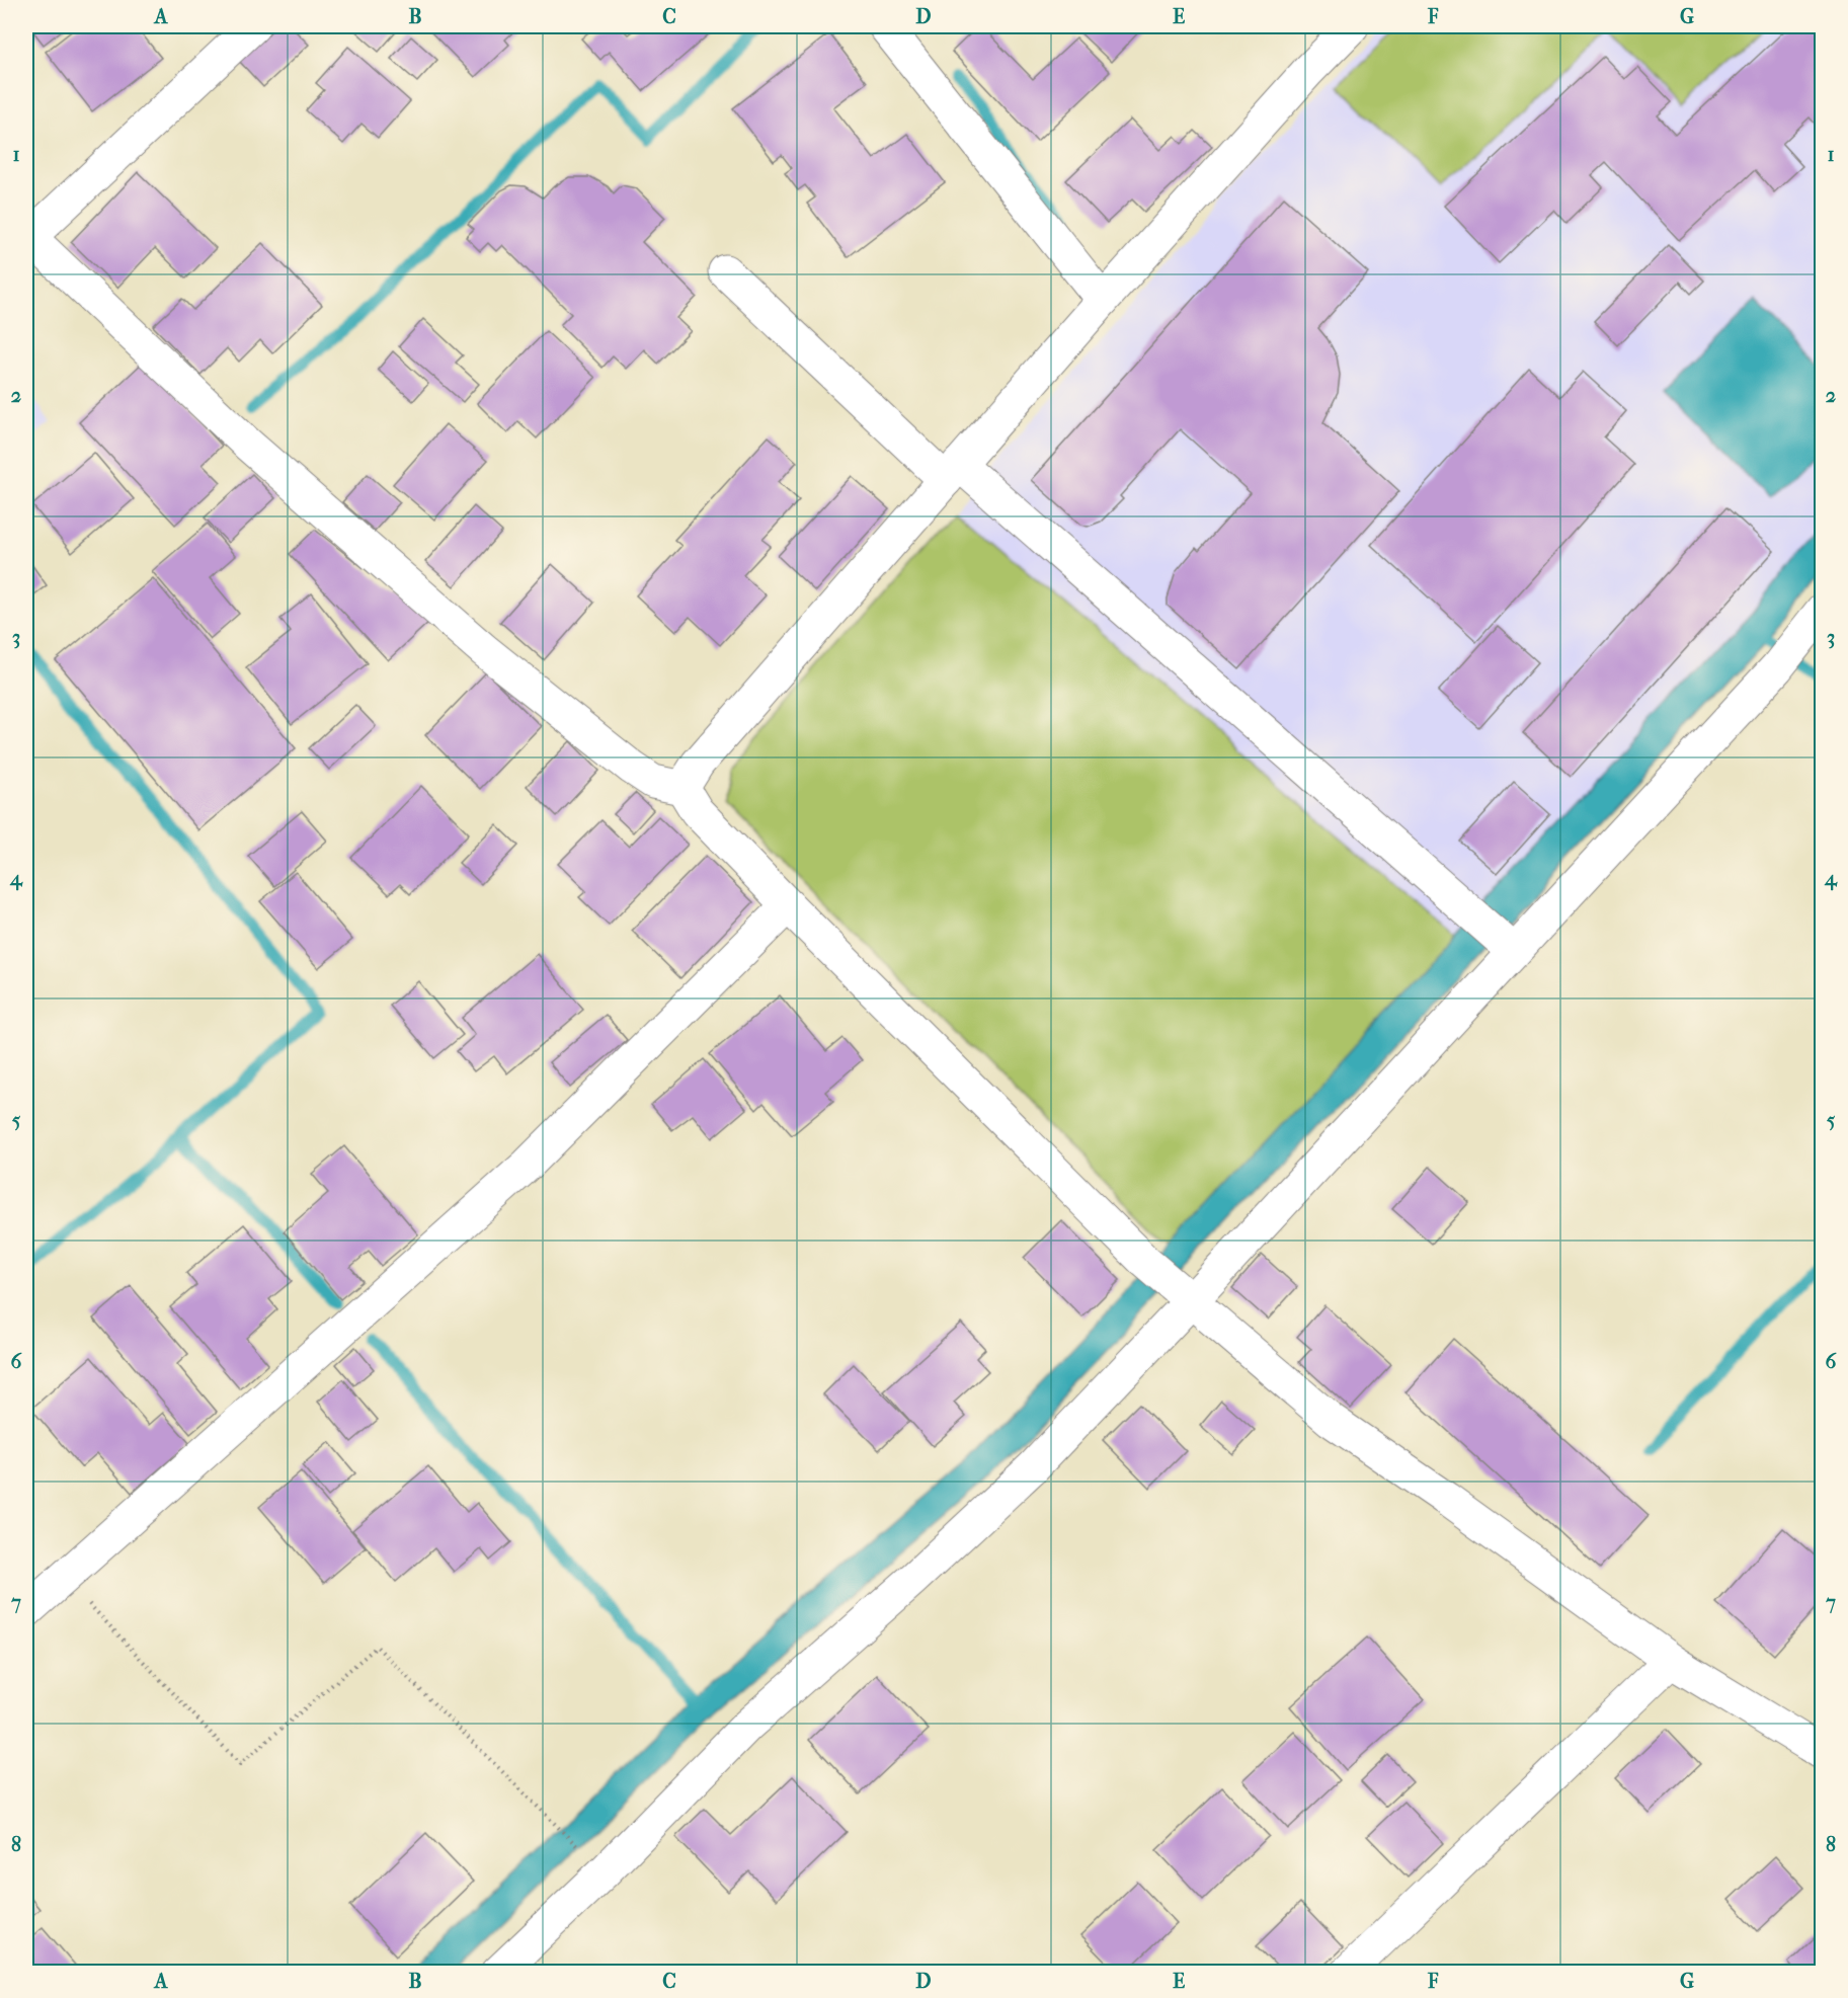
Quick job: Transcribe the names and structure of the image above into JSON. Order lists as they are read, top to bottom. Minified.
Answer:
{"grid":{"columns":["A","B","C","D","E","F","G"],"rows":["1","2","3","4","5","6","7","8"]}}
